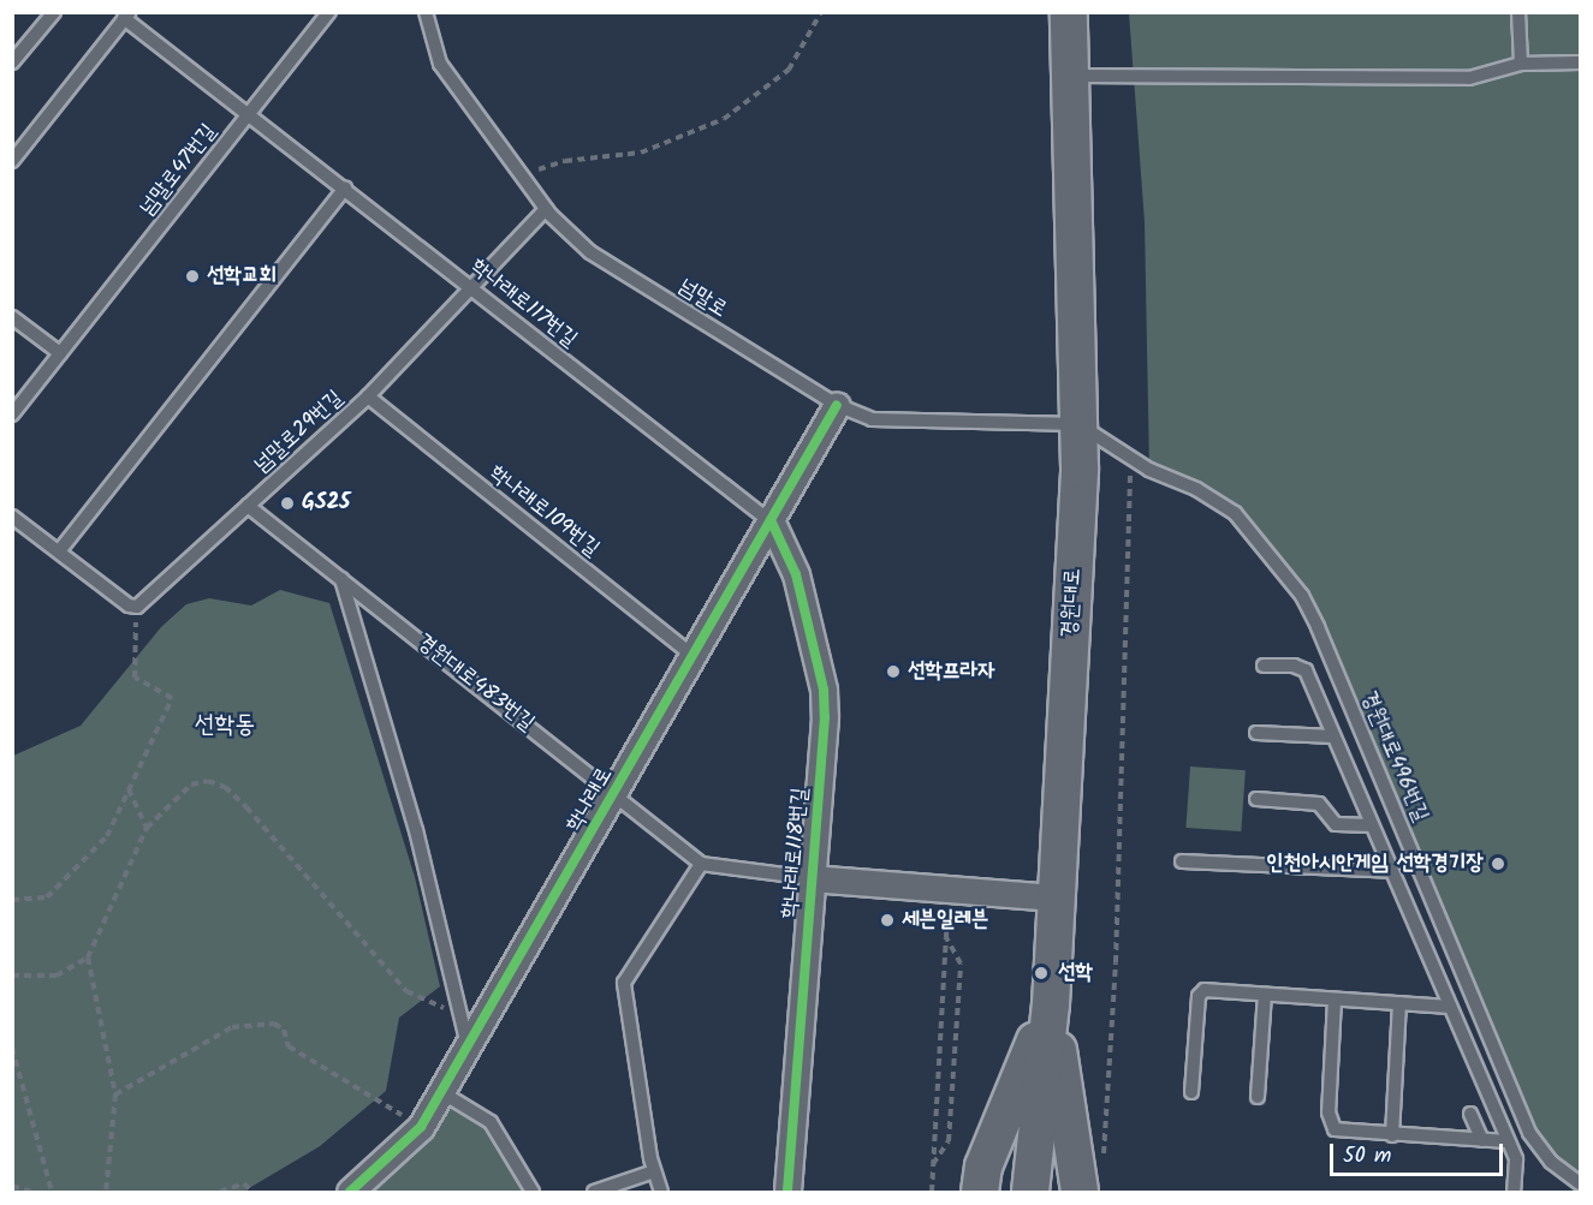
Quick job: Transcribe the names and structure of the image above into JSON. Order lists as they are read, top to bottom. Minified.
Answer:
{"streets":{"main road":["경원대로"],"street":["학나래로","학나래로118번길"],"lane":["넘말로47번길","넘말로","학나래로117번길","넘말로29번길","학나래로109번길","경원대로483번길","경원대로496번길"]},"crossings":[["넘말로47번길","학나래로117번길"],["넘말로","넘말로29번길"],["넘말로","경원대로"],["넘말로","경원대로496번길"],["넘말로","학나래로"],["학나래로117번길","넘말로29번길"],["학나래로117번길","학나래로"],["학나래로117번길","학나래로118번길"],["넘말로29번길","학나래로109번길"],["넘말로29번길","경원대로483번길"],["학나래로109번길","학나래로"],["경원대로","경원대로496번길"],["경원대로483번길","학나래로"],["학나래로","학나래로118번길"]],"districts":["선학동"],"places":["선학교회","GS25","선학프라자","인천아시안게임 선학경기장","세븐일레븐","선학"],"scale_bar":"50 m"}
